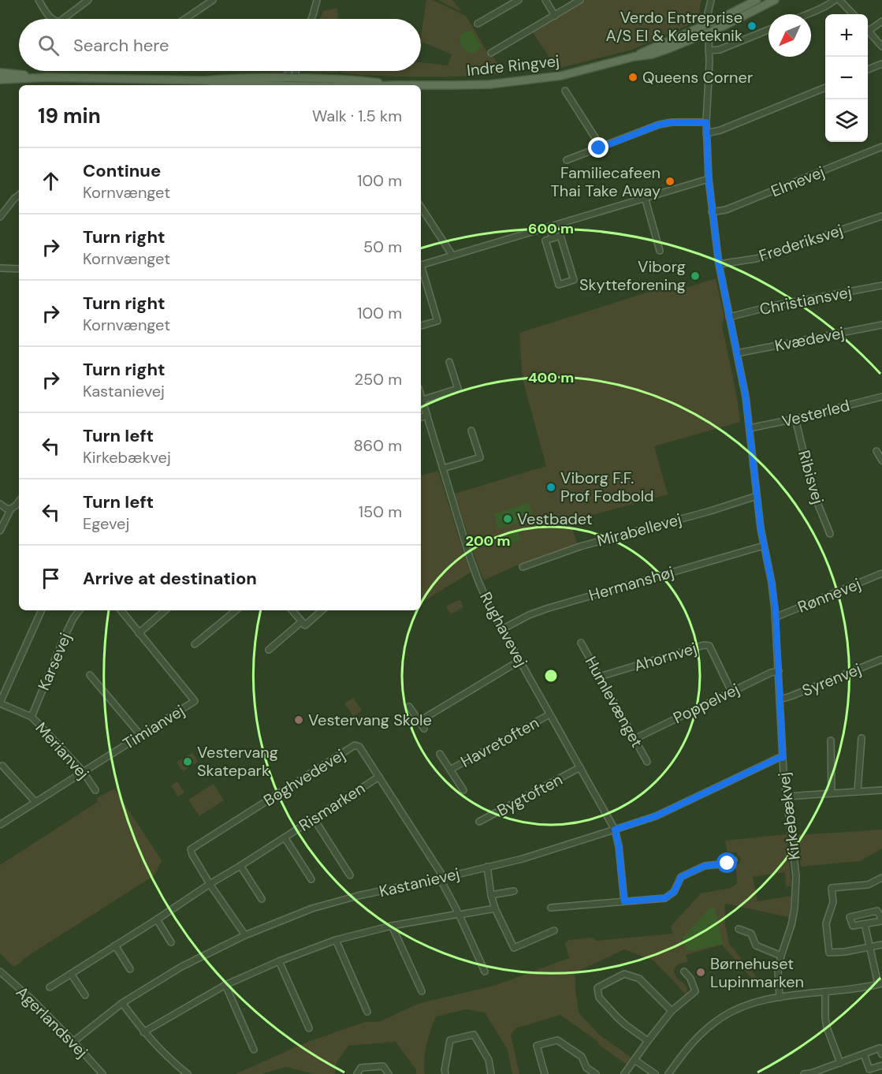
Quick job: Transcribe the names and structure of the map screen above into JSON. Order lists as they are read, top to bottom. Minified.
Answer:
{"streets":{"main road":["Indre Ringvej"],"street":["Elmevej","Frederiksvej","Christiansvej","Kvædevej","Vesterled","Ribisvej","Mirabellevej","Hermanshøj","Rønnevej","Rughavevej","Ahornvej","Karsevej","Syrenvej","Humlevænget","Poppelvej","Timianvej","Havretoften","Merianvej","Boghvedevej","Bygtoften","Rismarken","Kirkebækvej","Kastanievej","Agerlandsvej"]},"crossings":[["Indre Ringvej","Kirkebækvej"],["Elmevej","Kirkebækvej"],["Frederiksvej","Kirkebækvej"],["Christiansvej","Kirkebækvej"],["Kvædevej","Kirkebækvej"],["Vesterled","Ribisvej"],["Vesterled","Kirkebækvej"],["Mirabellevej","Kirkebækvej"],["Hermanshøj","Rughavevej"],["Hermanshøj","Kirkebækvej"],["Rønnevej","Kirkebækvej"],["Rughavevej","Havretoften"],["Rughavevej","Bygtoften"],["Rughavevej","Kastanievej"],["Ahornvej","Humlevænget"],["Ahornvej","Poppelvej"],["Karsevej","Merianvej"],["Syrenvej","Kirkebækvej"],["Humlevænget","Poppelvej"],["Poppelvej","Kirkebækvej"],["Timianvej","Merianvej"],["Boghvedevej","Rismarken"],["Boghvedevej","Kastanievej"],["Kirkebækvej","Kastanievej"],["Kastanievej","Agerlandsvej"]],"places":["Verdo Entreprise A/S El & Køleteknik","Queens Corner","Familiecafeen Thai Take Away","Viborg Skytteforening","Viborg F.F. Prof Fodbold","Vestbadet","Vestervang Skole","Vestervang Skatepark","Børnehuset Lupinmarken"],"north":"bottom left","page":{"map_buttons":["+","−"],"search":"Search here","heading":["19 min","Walk · 1.5 km"],"list":[["Continue","Kornvænget","100 m"],["Turn right","Kornvænget","50 m"],["Turn right","Kornvænget","100 m"],["Turn right","Kastanievej","250 m"],["Turn left","Kirkebækvej","860 m"],["Turn left","Egevej","150 m"],"Arrive at destination"]},"rings":["600 m","400 m","200 m"]}
